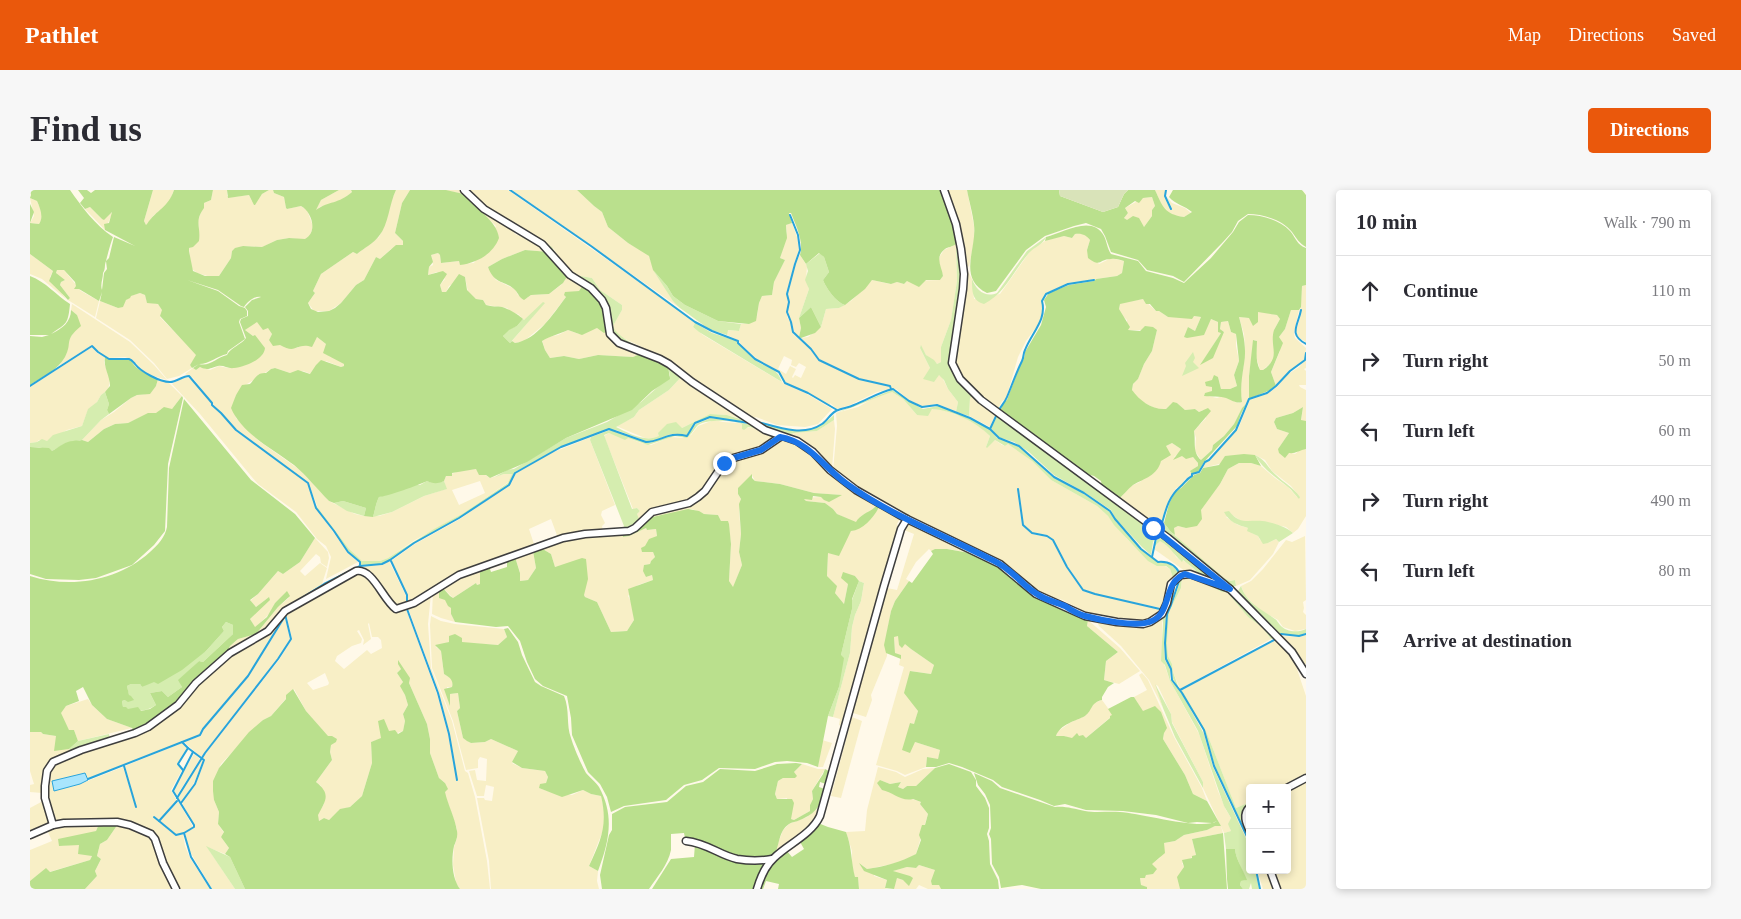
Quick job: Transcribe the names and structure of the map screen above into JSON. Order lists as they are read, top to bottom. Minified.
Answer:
{"page":{"header":"Pathlet","nav":["Map","Directions","Saved"],"buttons":"Directions","title":"Find us","heading":["10 min","Walk · 790 m"],"list":[["Continue","110 m"],["Turn right","50 m"],["Turn left","60 m"],["Turn right","490 m"],["Turn left","80 m"],"Arrive at destination"],"map_buttons":["+","−"]}}
